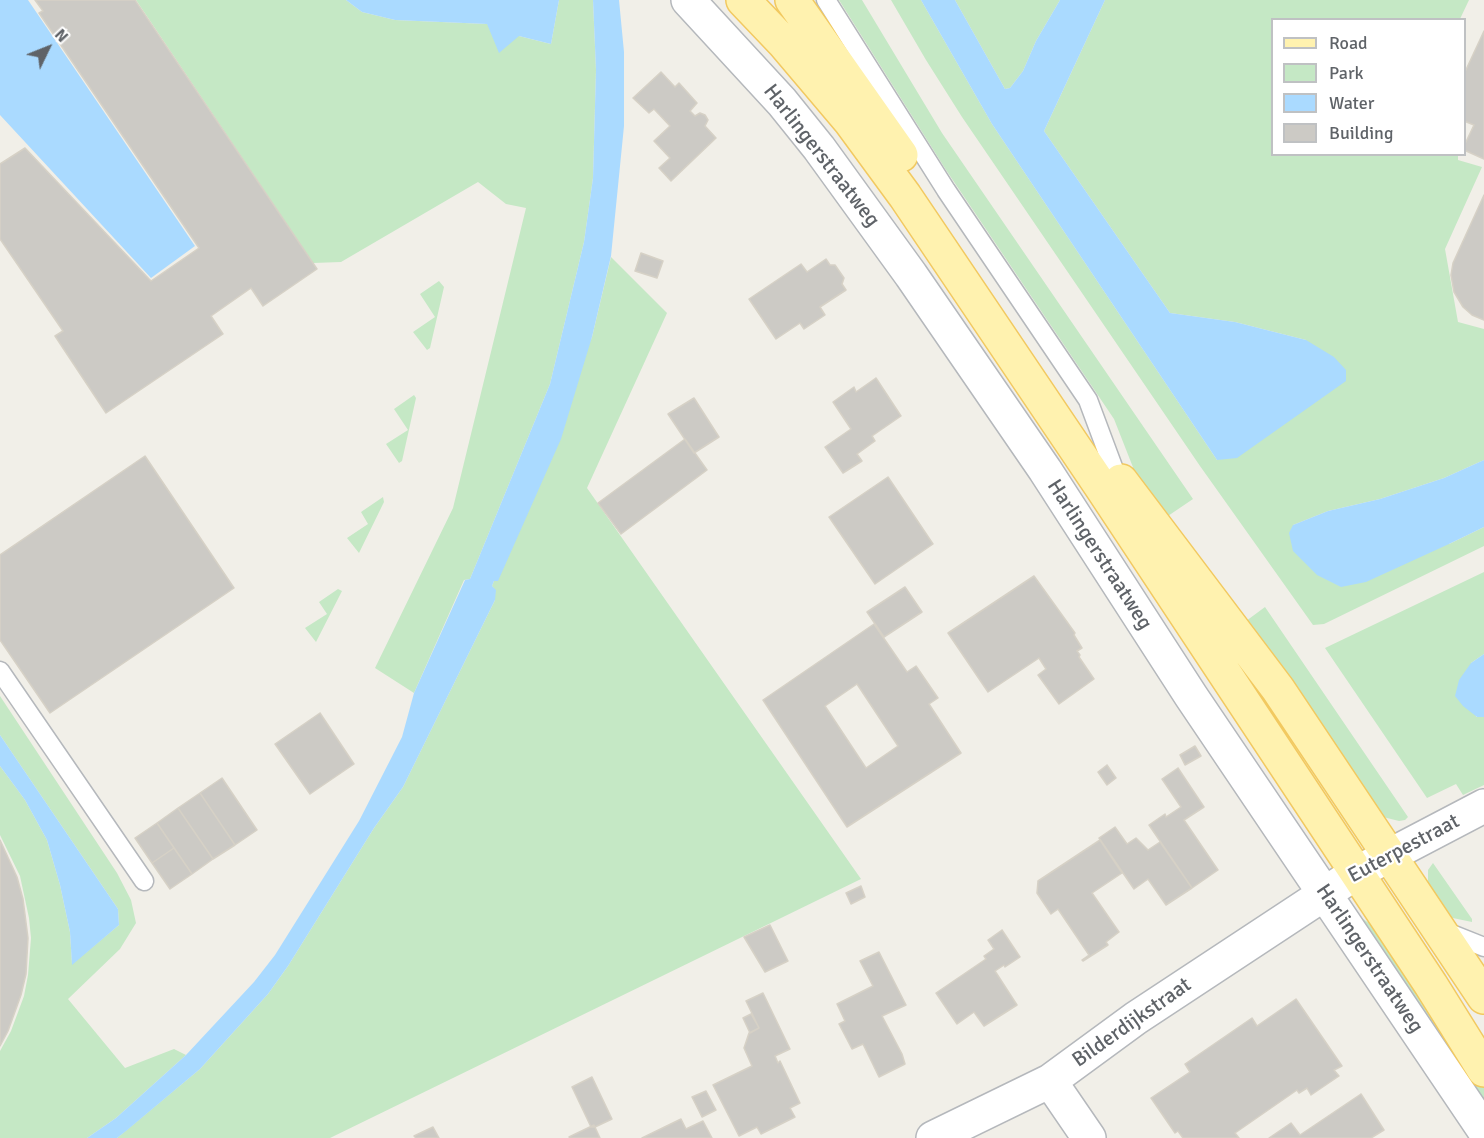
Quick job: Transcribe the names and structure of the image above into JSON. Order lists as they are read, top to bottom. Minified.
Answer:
{"streets":{"main road":["Harlingerstraatweg"],"street":["Euterpestraat","Bilderdijkstraat"]},"crossings":[["Harlingerstraatweg","Euterpestraat"],["Harlingerstraatweg","Bilderdijkstraat"],["Euterpestraat","Bilderdijkstraat"]],"legend":["Road","Park","Water","Building"],"north":"top right"}
